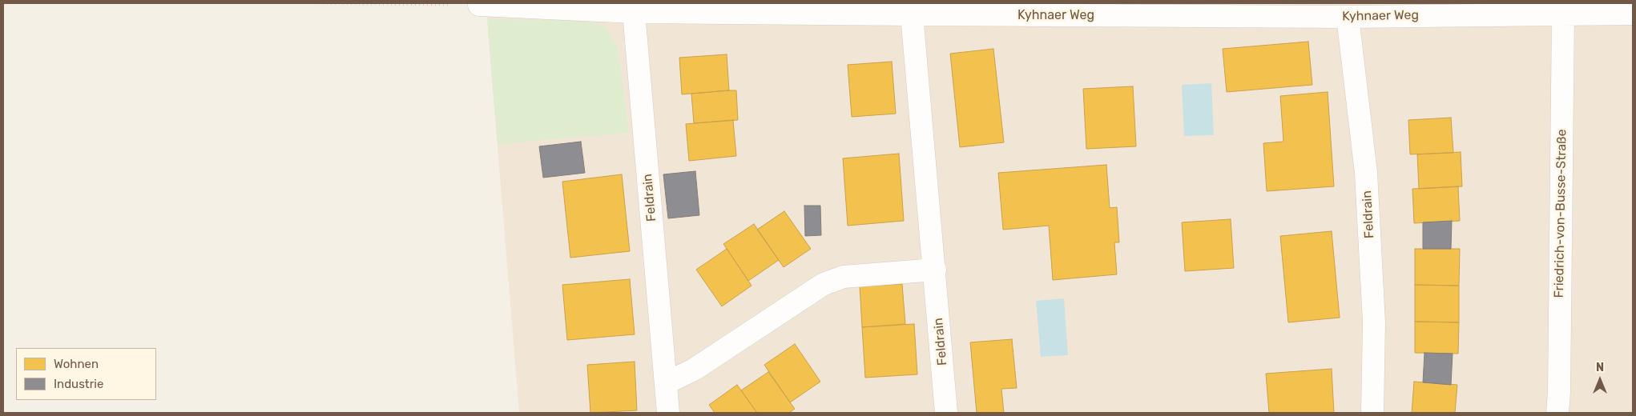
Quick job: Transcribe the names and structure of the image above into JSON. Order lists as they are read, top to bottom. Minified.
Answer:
{"streets":{"street":["Kyhnaer Weg","Feldrain","Friedrich-von-Busse-Straße"]},"crossings":[["Kyhnaer Weg","Feldrain"],["Kyhnaer Weg","Friedrich-von-Busse-Straße"]],"legend":["Wohnen","Industrie"],"north":"top"}
